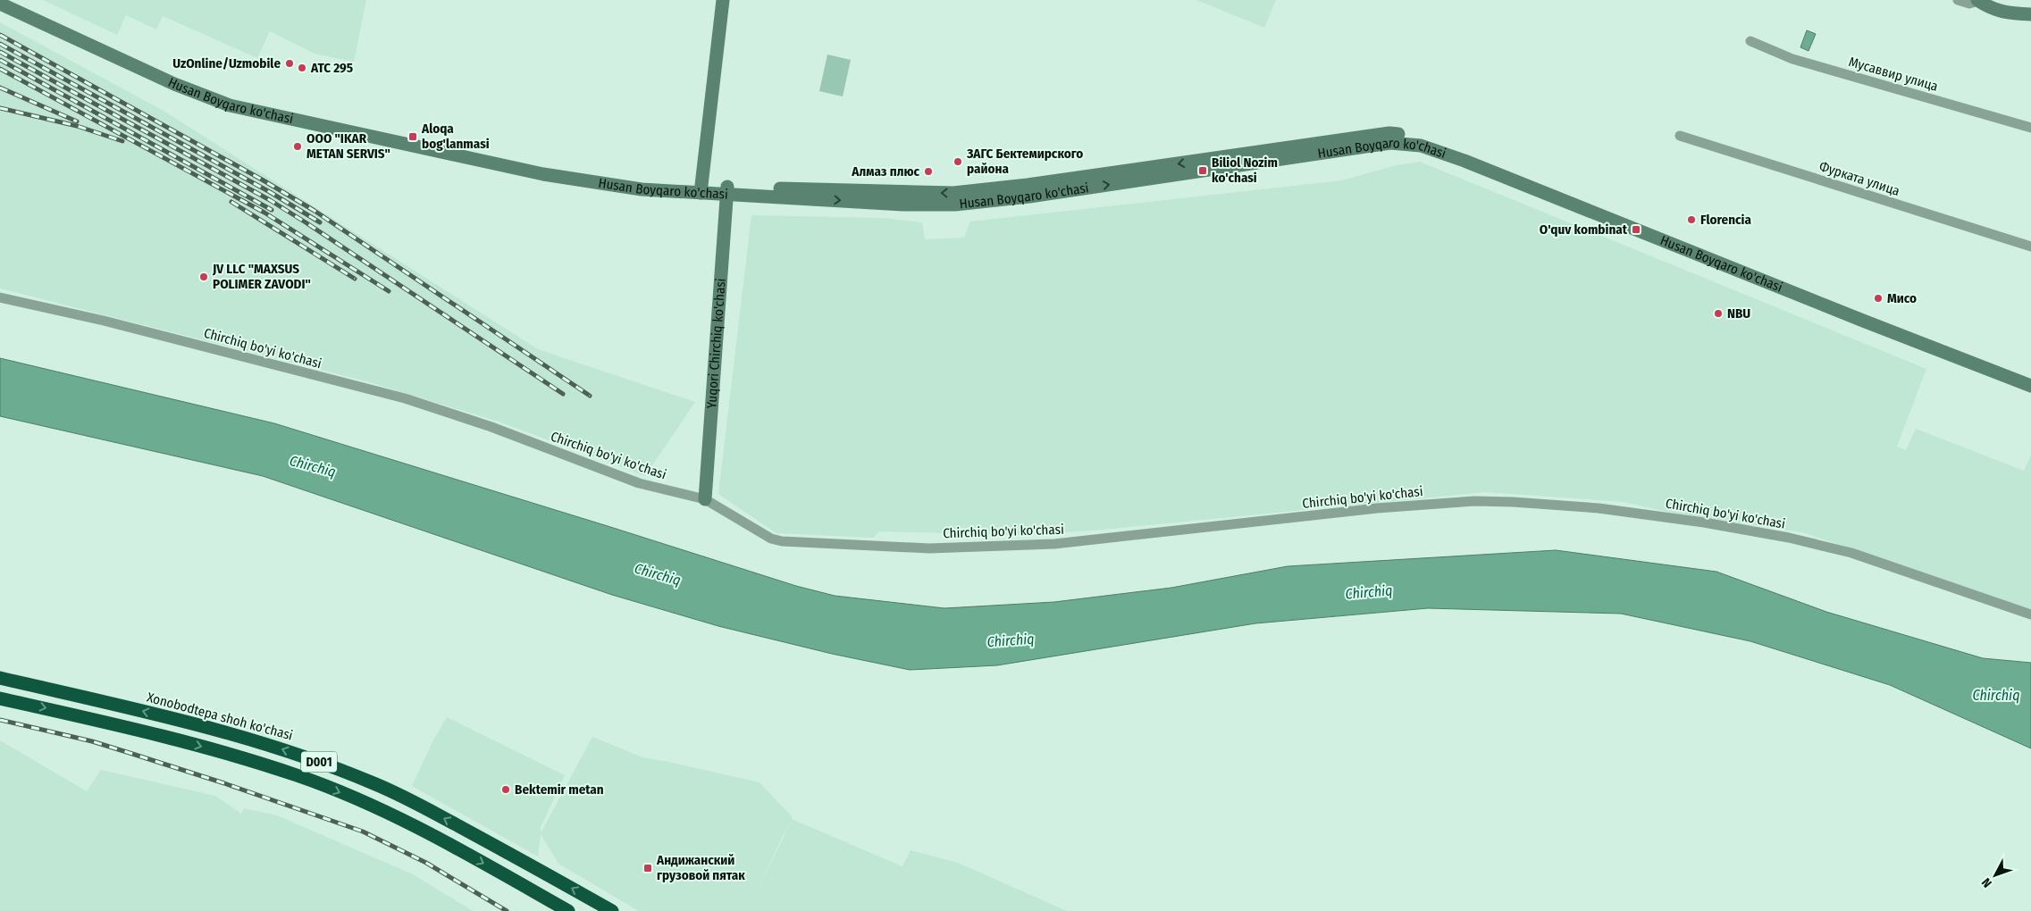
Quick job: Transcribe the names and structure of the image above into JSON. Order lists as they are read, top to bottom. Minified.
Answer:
{"streets":{"highway":["Xonobodtepa shoh ko'chasi","D001"],"main road":["Husan Boyqaro ko'chasi","Yuqori Chirchiq ko'chasi"],"street":["Мусаввир улица","Фурката улица","Chirchiq bo'yi ko'chasi"]},"crossings":[["Husan Boyqaro ko'chasi","Yuqori Chirchiq ko'chasi"],["Yuqori Chirchiq ko'chasi","Chirchiq bo'yi ko'chasi"]],"water":["Chirchiq"],"places":{"other":["UzOnline/Uzmobile","ATC 295","OOO \"IKAR METAN SERVIS\"","ЗАГС Бектемирского района","Алмаз плюс","Florencia","JV LLC \"MAXSUS POLIMER ZAVODI\"","Мисо","NBU","Bektemir metan"],"transit":["Aloqa bog'lanmasi","Biliol Nozim ko'chasi","O'quv kombinat","Андижанский грузовой пятак"]},"north":"bottom left"}
